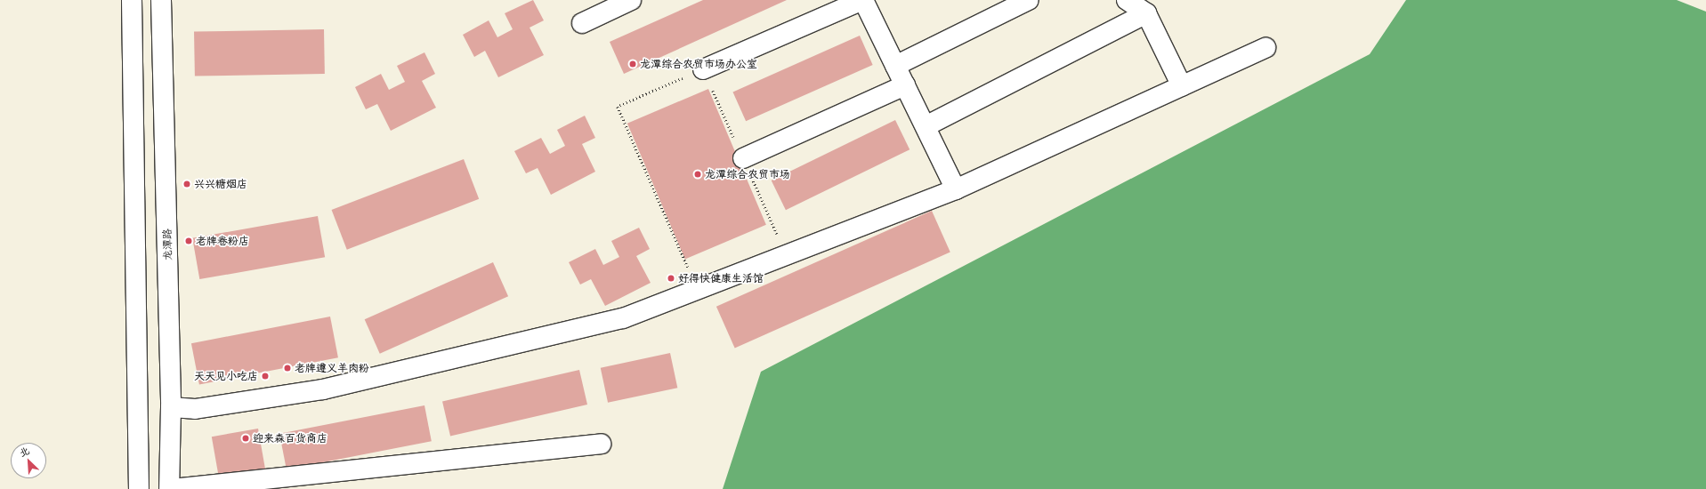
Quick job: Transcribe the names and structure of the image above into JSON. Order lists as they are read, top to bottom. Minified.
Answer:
{"streets":{"street":["龙潭路"]},"places":["龙潭综合农贸市场办公室","龙潭综合农贸市场","兴兴糖烟店","老牌卷粉店","好得快健康生活馆","老牌遵义羊肉粉","天天见小吃店","迎来森百货商店"],"north":"top left"}
